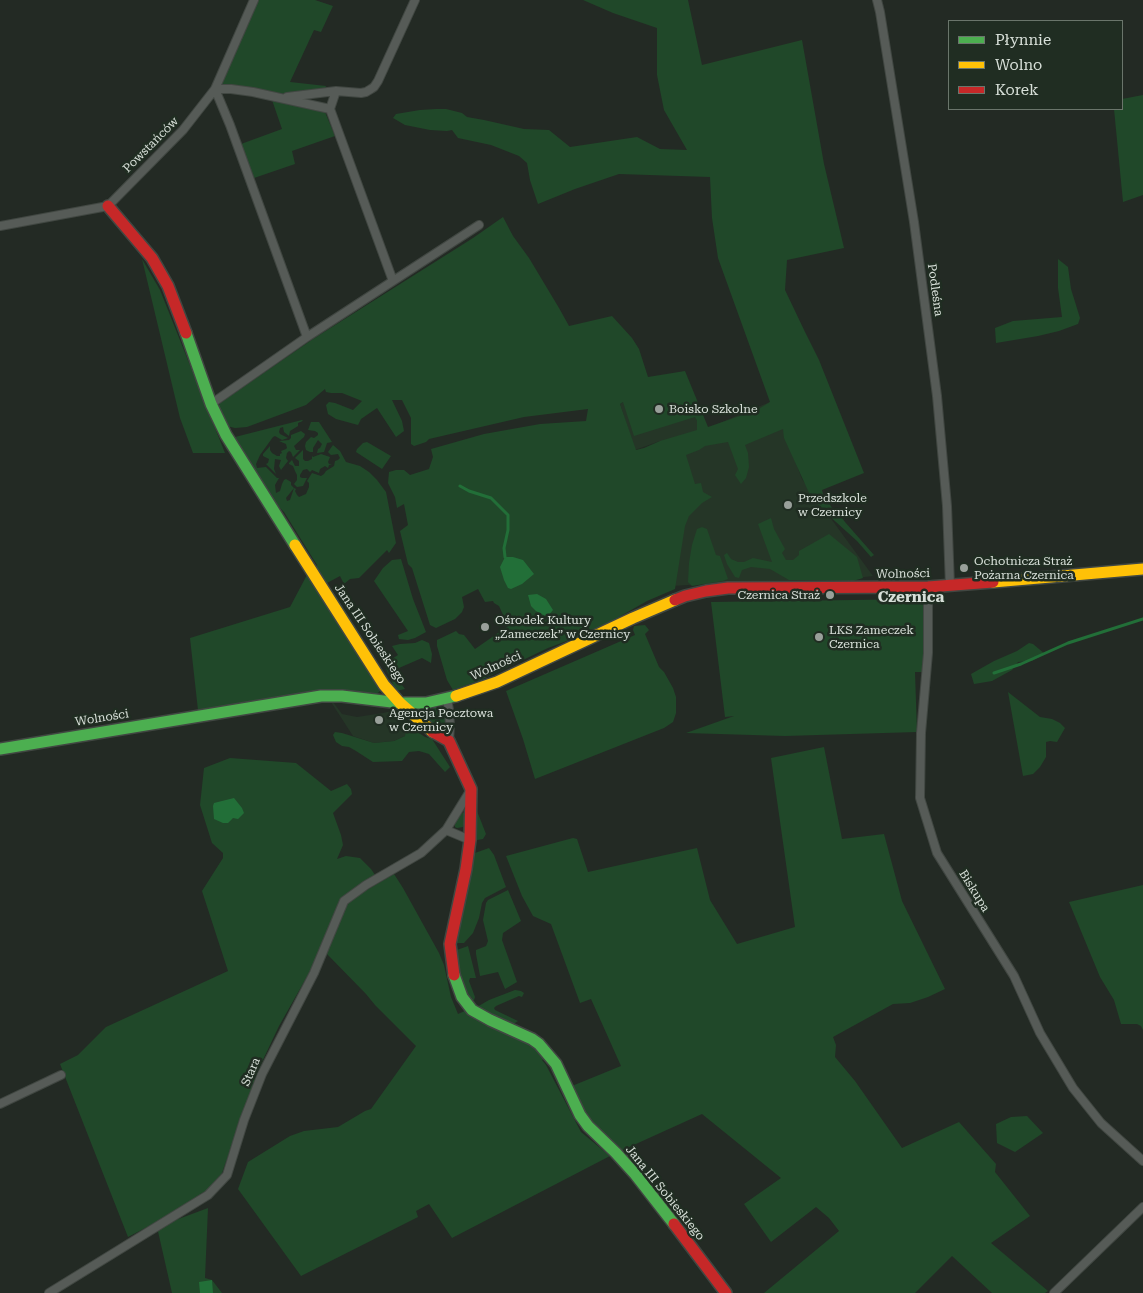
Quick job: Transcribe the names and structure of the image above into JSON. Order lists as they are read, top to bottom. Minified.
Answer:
{"streets":{"street":["Powstańców","Podleśna","Wolności","Jana III Sobieskiego","Biskupa","Stara"]},"crossings":[["Powstańców","Jana III Sobieskiego"],["Podleśna","Wolności"],["Wolności","Jana III Sobieskiego"],["Wolności","Biskupa"],["Jana III Sobieskiego","Stara"]],"districts":["Czernica"],"places":["Boisko Szkolne","Przedszkole w Czernicy","Ochotnicza Straż Pożarna Czernica","Czernica Straż","Ośrodek Kultury „Zameczek” w Czernicy","LKS Zameczek Czernica","Agencja Pocztowa w Czernicy"],"legend":["Płynnie","Wolno","Korek"]}
